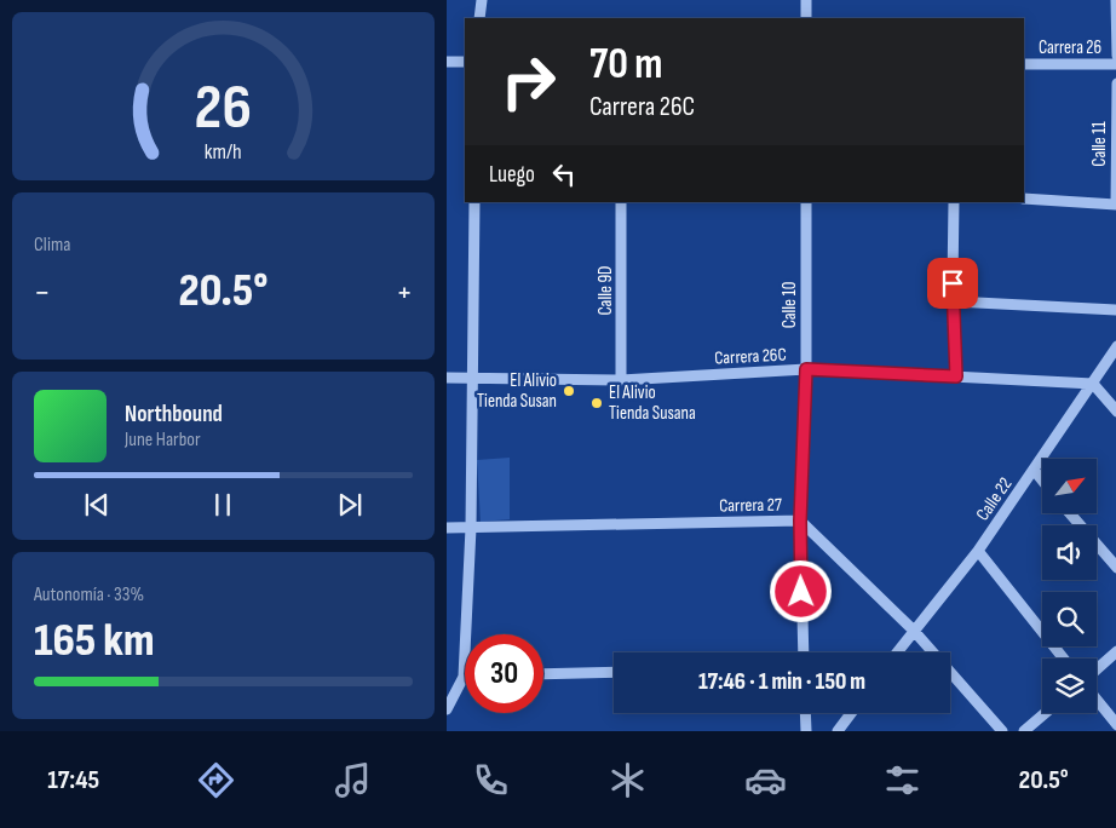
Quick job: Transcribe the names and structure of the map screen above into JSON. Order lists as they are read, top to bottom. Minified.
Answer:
{"streets":{"street":["Carrera 26","Calle 11","Calle 9D","Calle 10","Carrera 26C","Calle 22","Carrera 27"]},"crossings":[["Calle 9D","Carrera 26C"],["Calle 10","Carrera 26C"],["Calle 10","Carrera 27"],["Carrera 26C","Calle 22"],["Calle 22","Carrera 27"]],"places":["El Alivio Tienda Susan","El Alivio Tienda Susana"],"north":"top right","page":{"turn":["70 m","Carrera 26C"],"then":"Luego","tile":["Clima",["Autonomía · 33%","165 km"]],"heat":["−","20.5°","+"],"song":["Northbound","June Harbor"],"limit":"30","trip":"17:46 · 1 min · 150 m","tabs":["17:45","20.5°"],"gauge":["26","km/h"]}}
